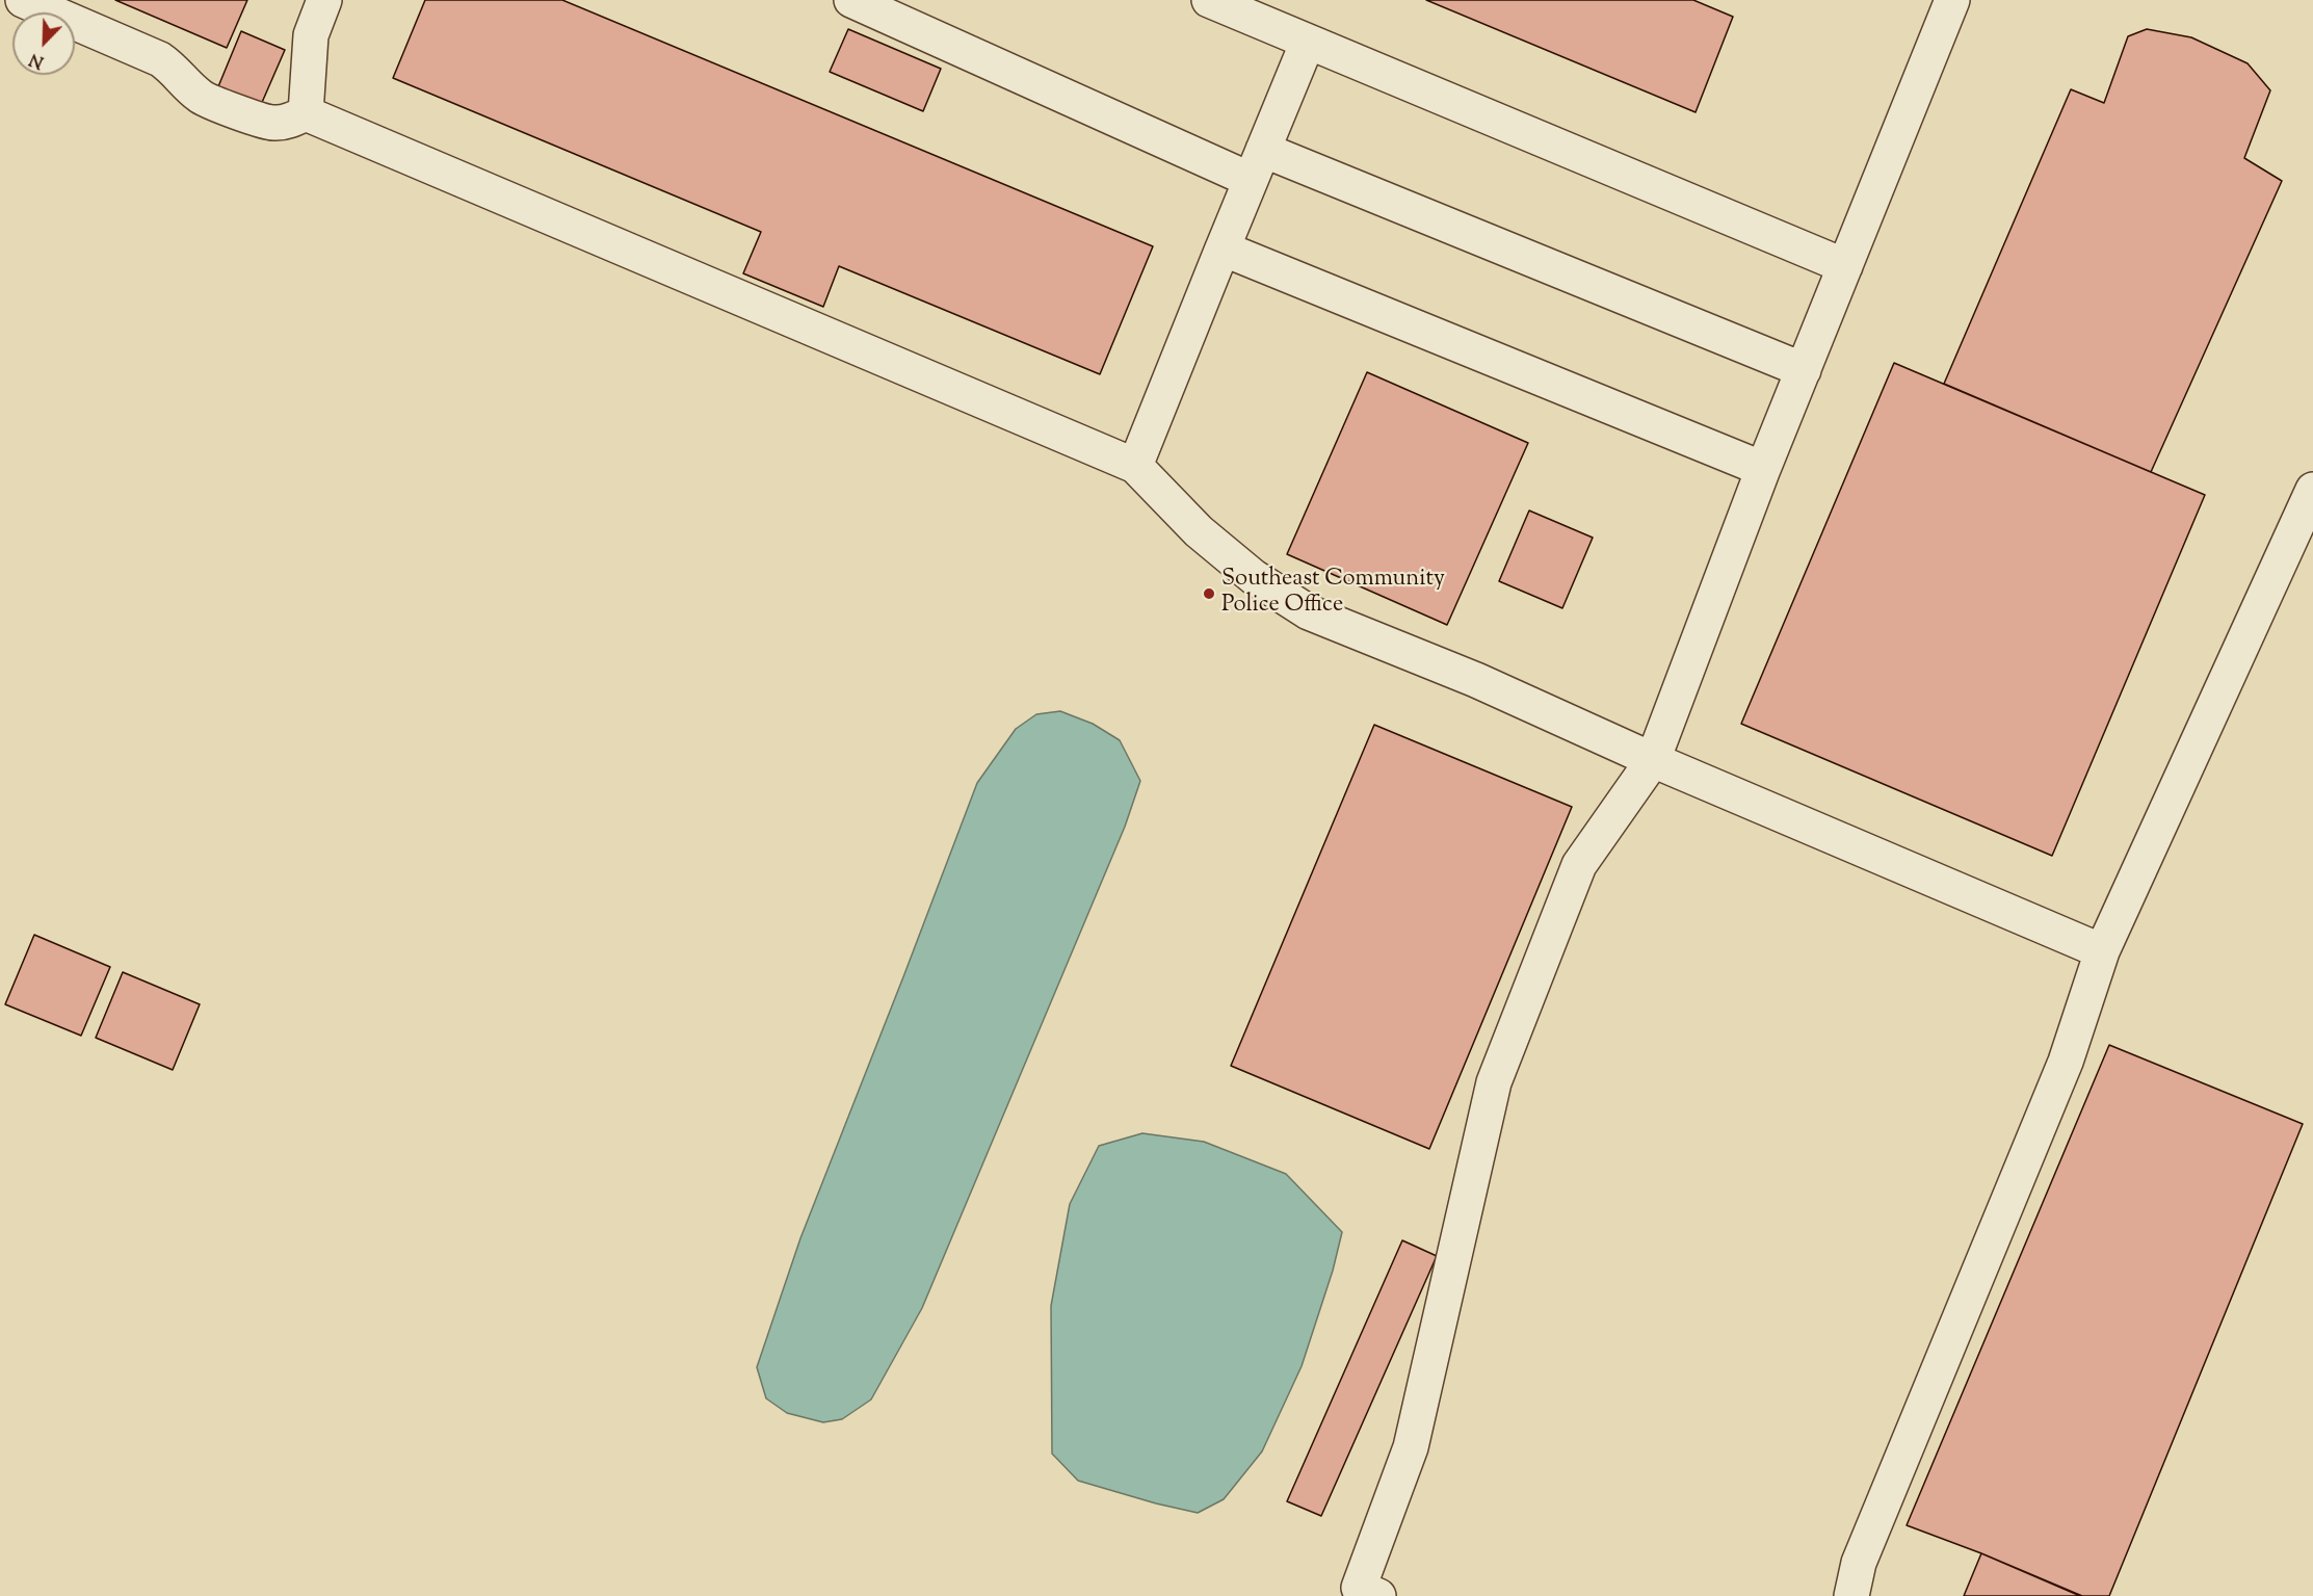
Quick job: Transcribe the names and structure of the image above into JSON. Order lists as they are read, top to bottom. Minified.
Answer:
{"places":["Southeast Community Police Office"],"north":"bottom left"}
